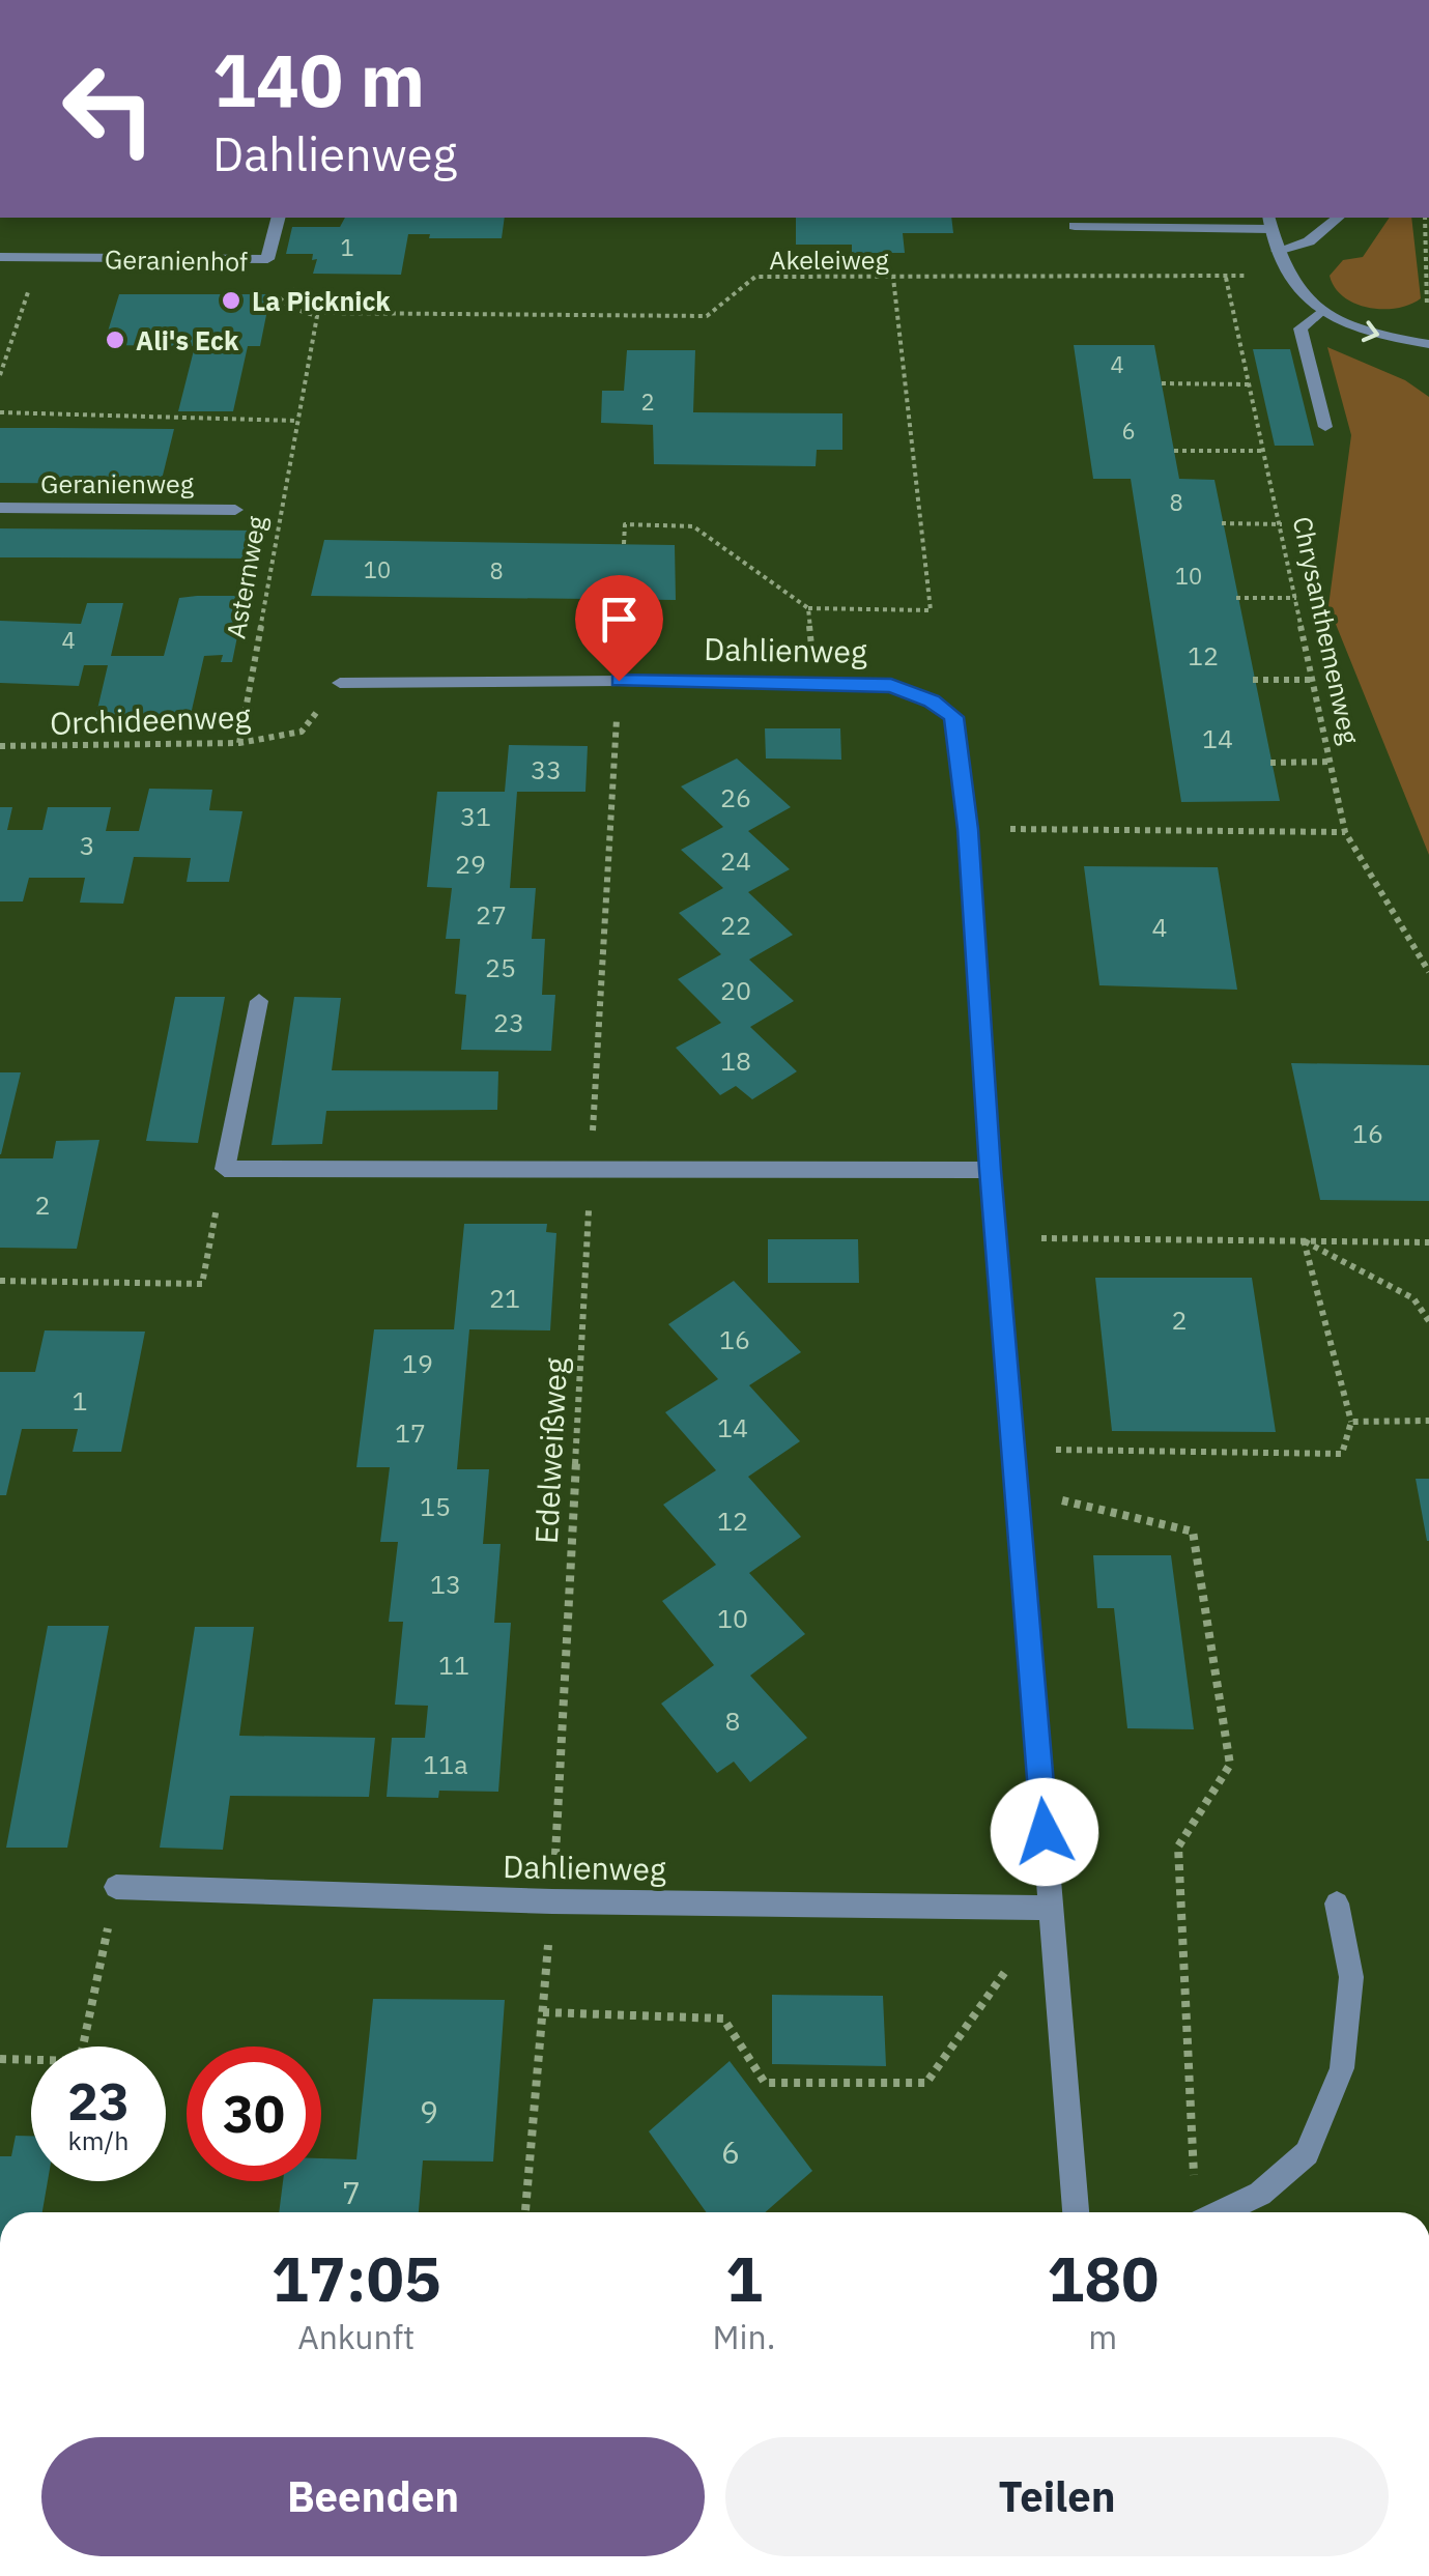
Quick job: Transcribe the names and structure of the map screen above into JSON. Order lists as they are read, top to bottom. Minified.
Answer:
{"streets":{"street":["Geranienweg","Dahlienweg"],"path":["Akeleiweg","Geranienhof","Asternweg","Chrysanthemenweg","Orchideenweg","Edelweißweg"]},"crossings":[["Akeleiweg","Chrysanthemenweg"],["Geranienhof","Asternweg"],["Asternweg","Orchideenweg"],["Dahlienweg","Orchideenweg"],["Dahlienweg","Edelweißweg"]],"places":["La Picknick","Ali's Eck"],"house_numbers":["1","4","2","6","8","10","8","10","4","12","14","33","26","31","3","24","29","27","22","4","25","20","23","18","16","2","21","2","16","19","1","14","17","15","12","13","10","11","8","11a","9","6","7"],"page":{"turn":["140 m","Dahlienweg"],"speed":"23 km/h","limit":"30","eta":["17:05","Ankunft","1","Min.","180","m"],"buttons":["Beenden","Teilen"]}}
